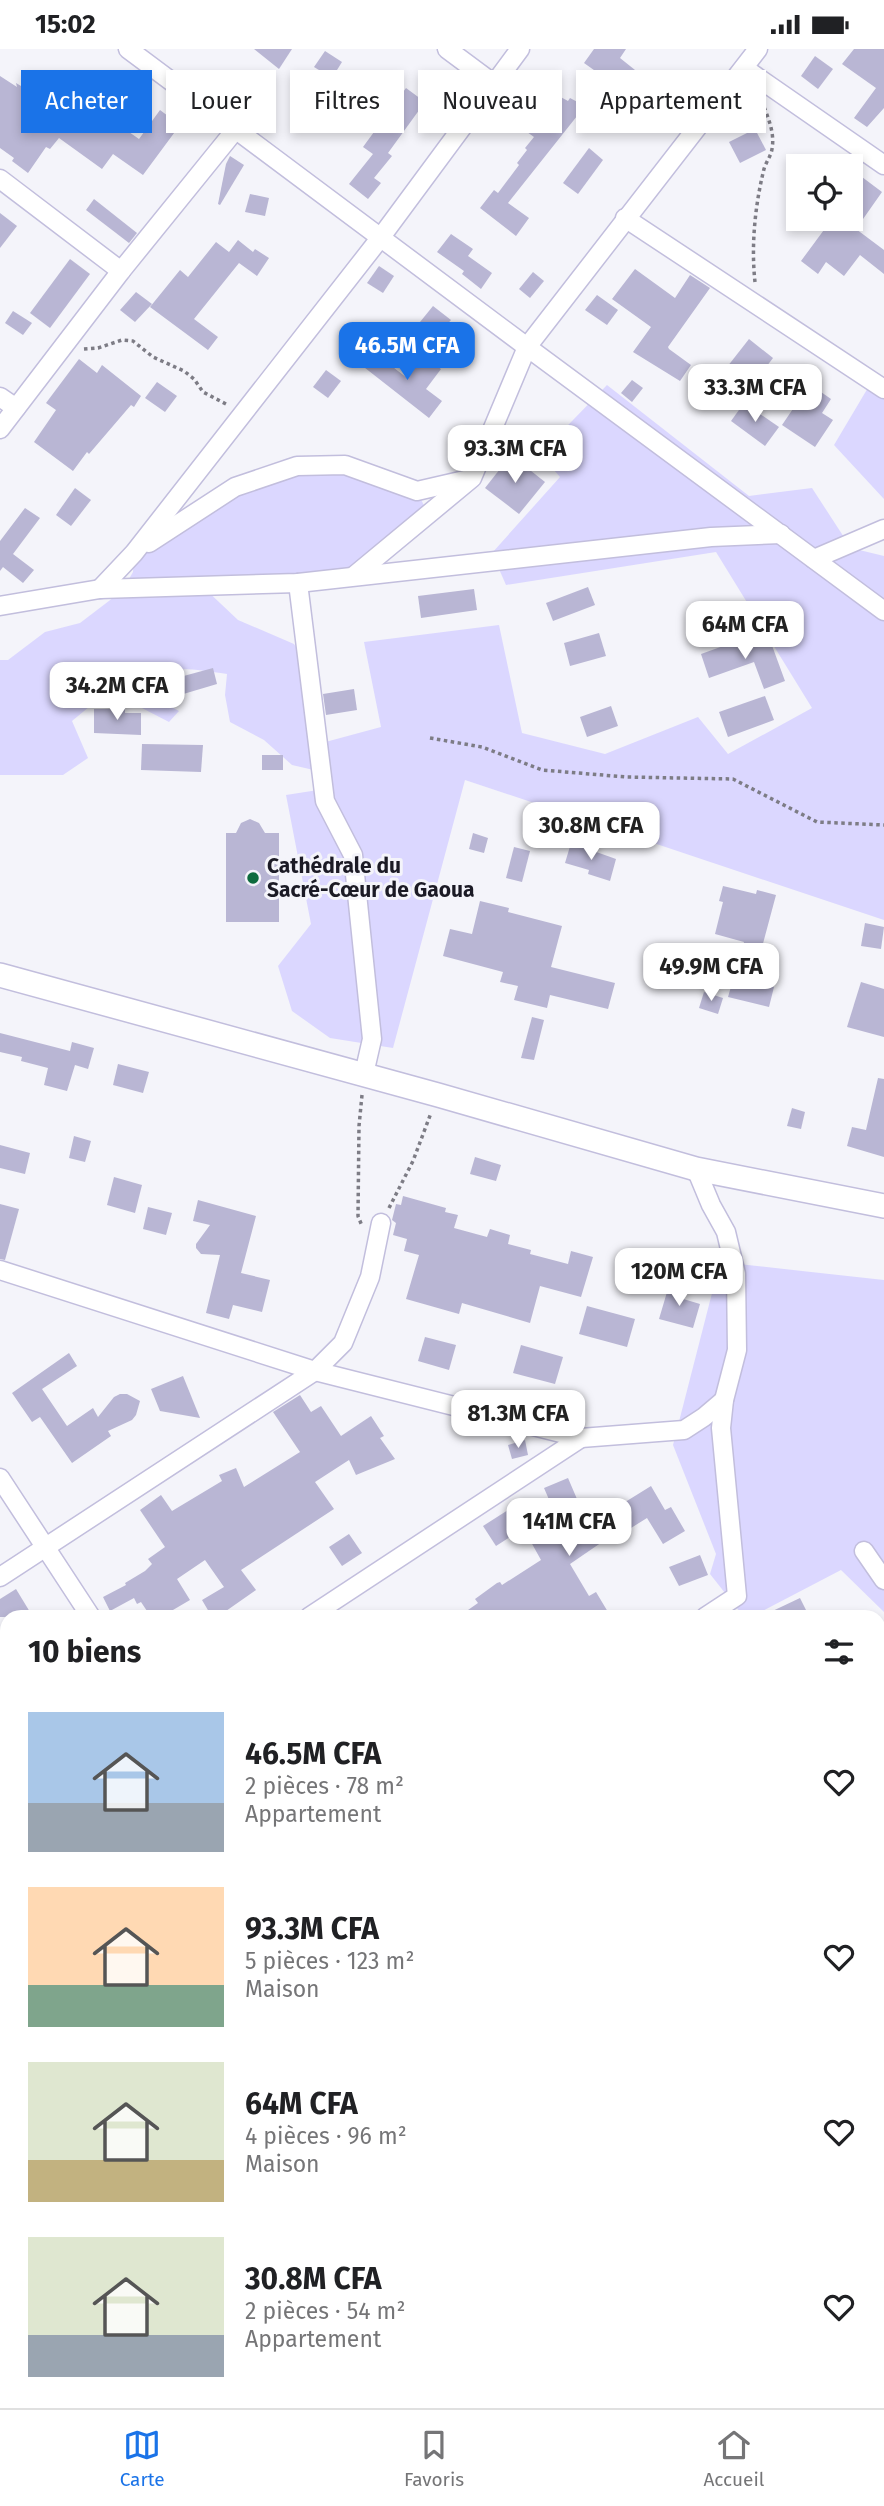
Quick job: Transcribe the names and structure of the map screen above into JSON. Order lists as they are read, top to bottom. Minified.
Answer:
{"places":["Cathédrale du Sacré-Cœur de Gaoua"],"page":{"status":"15:02","chip":["Acheter","Louer","Filtres","Nouveau","Appartement"],"price":["46.5M CFA","33.3M CFA","93.3M CFA","64M CFA","34.2M CFA","30.8M CFA","49.9M CFA","120M CFA","81.3M CFA","141M CFA"],"heading":"10 biens","list":[{"name":"46.5M CFA","note":"2 pièces · 78 m² · Appartement"},{"name":"93.3M CFA","note":"5 pièces · 123 m² · Maison"},{"name":"64M CFA","note":"4 pièces · 96 m² · Maison"},{"name":"30.8M CFA","note":"2 pièces · 54 m² · Appartement"}],"tabs":["Carte","Favoris","Accueil"]}}
